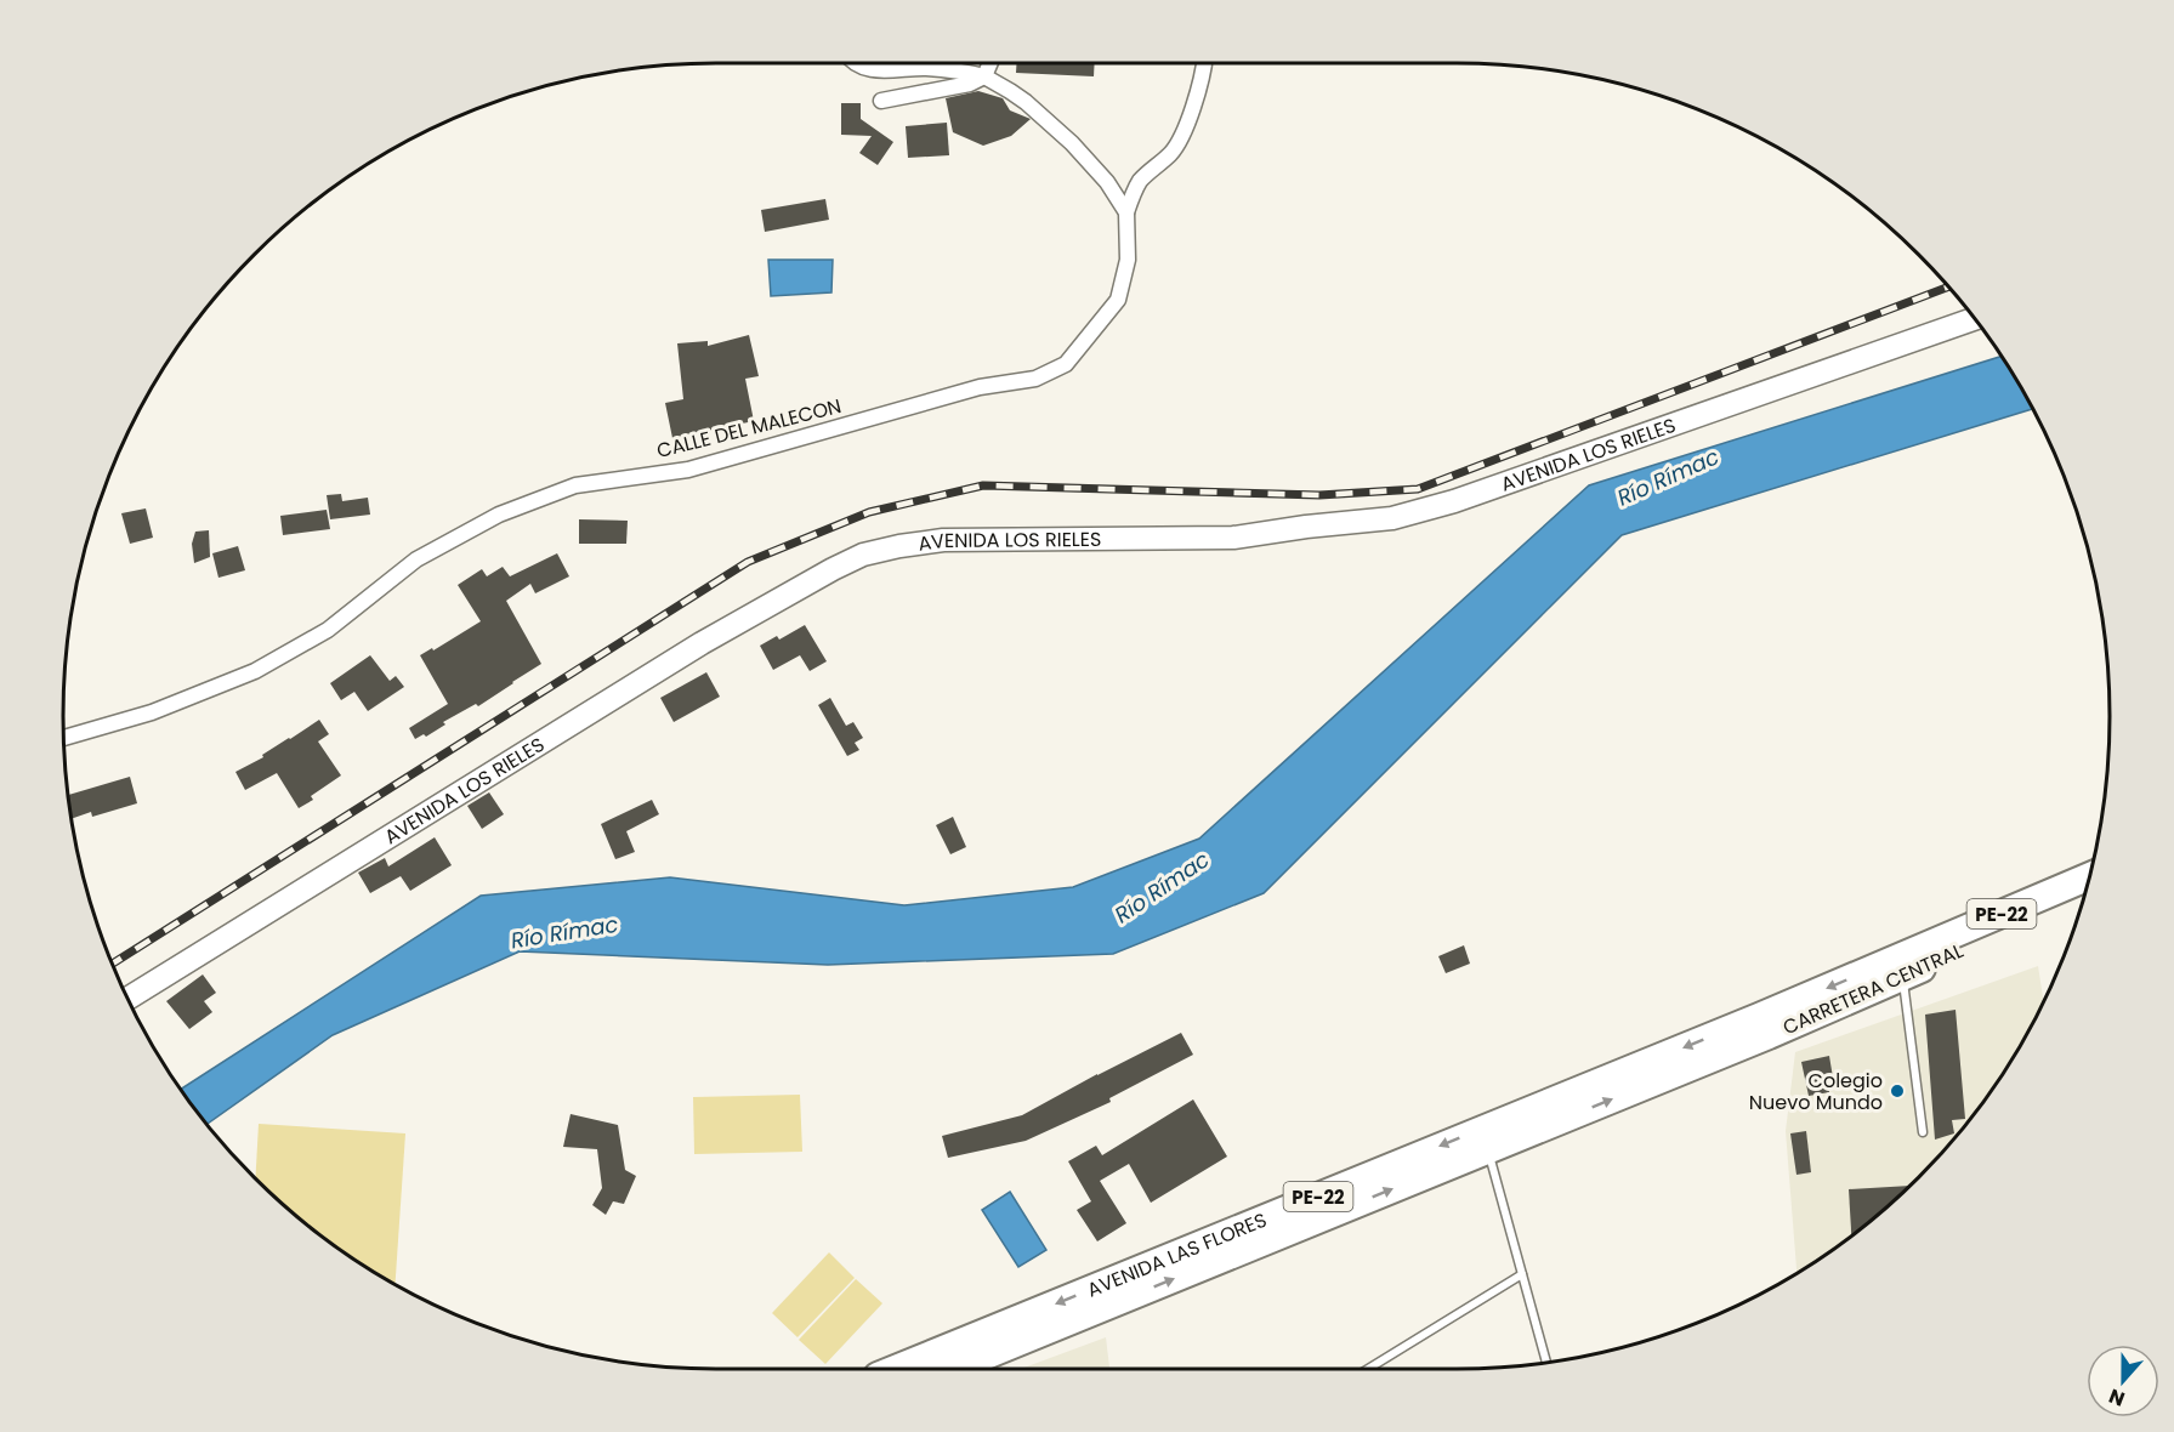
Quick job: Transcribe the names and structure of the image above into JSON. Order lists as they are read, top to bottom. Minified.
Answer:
{"streets":{"highway":["PE-22","CARRETERA CENTRAL","AVENIDA LAS FLORES"],"street":["CALLE DEL MALECON","AVENIDA LOS RIELES"]},"crossings":[["CARRETERA CENTRAL","AVENIDA LAS FLORES"]],"water":["Río Rímac"],"places":["Colegio Nuevo Mundo"],"north":"bottom"}
